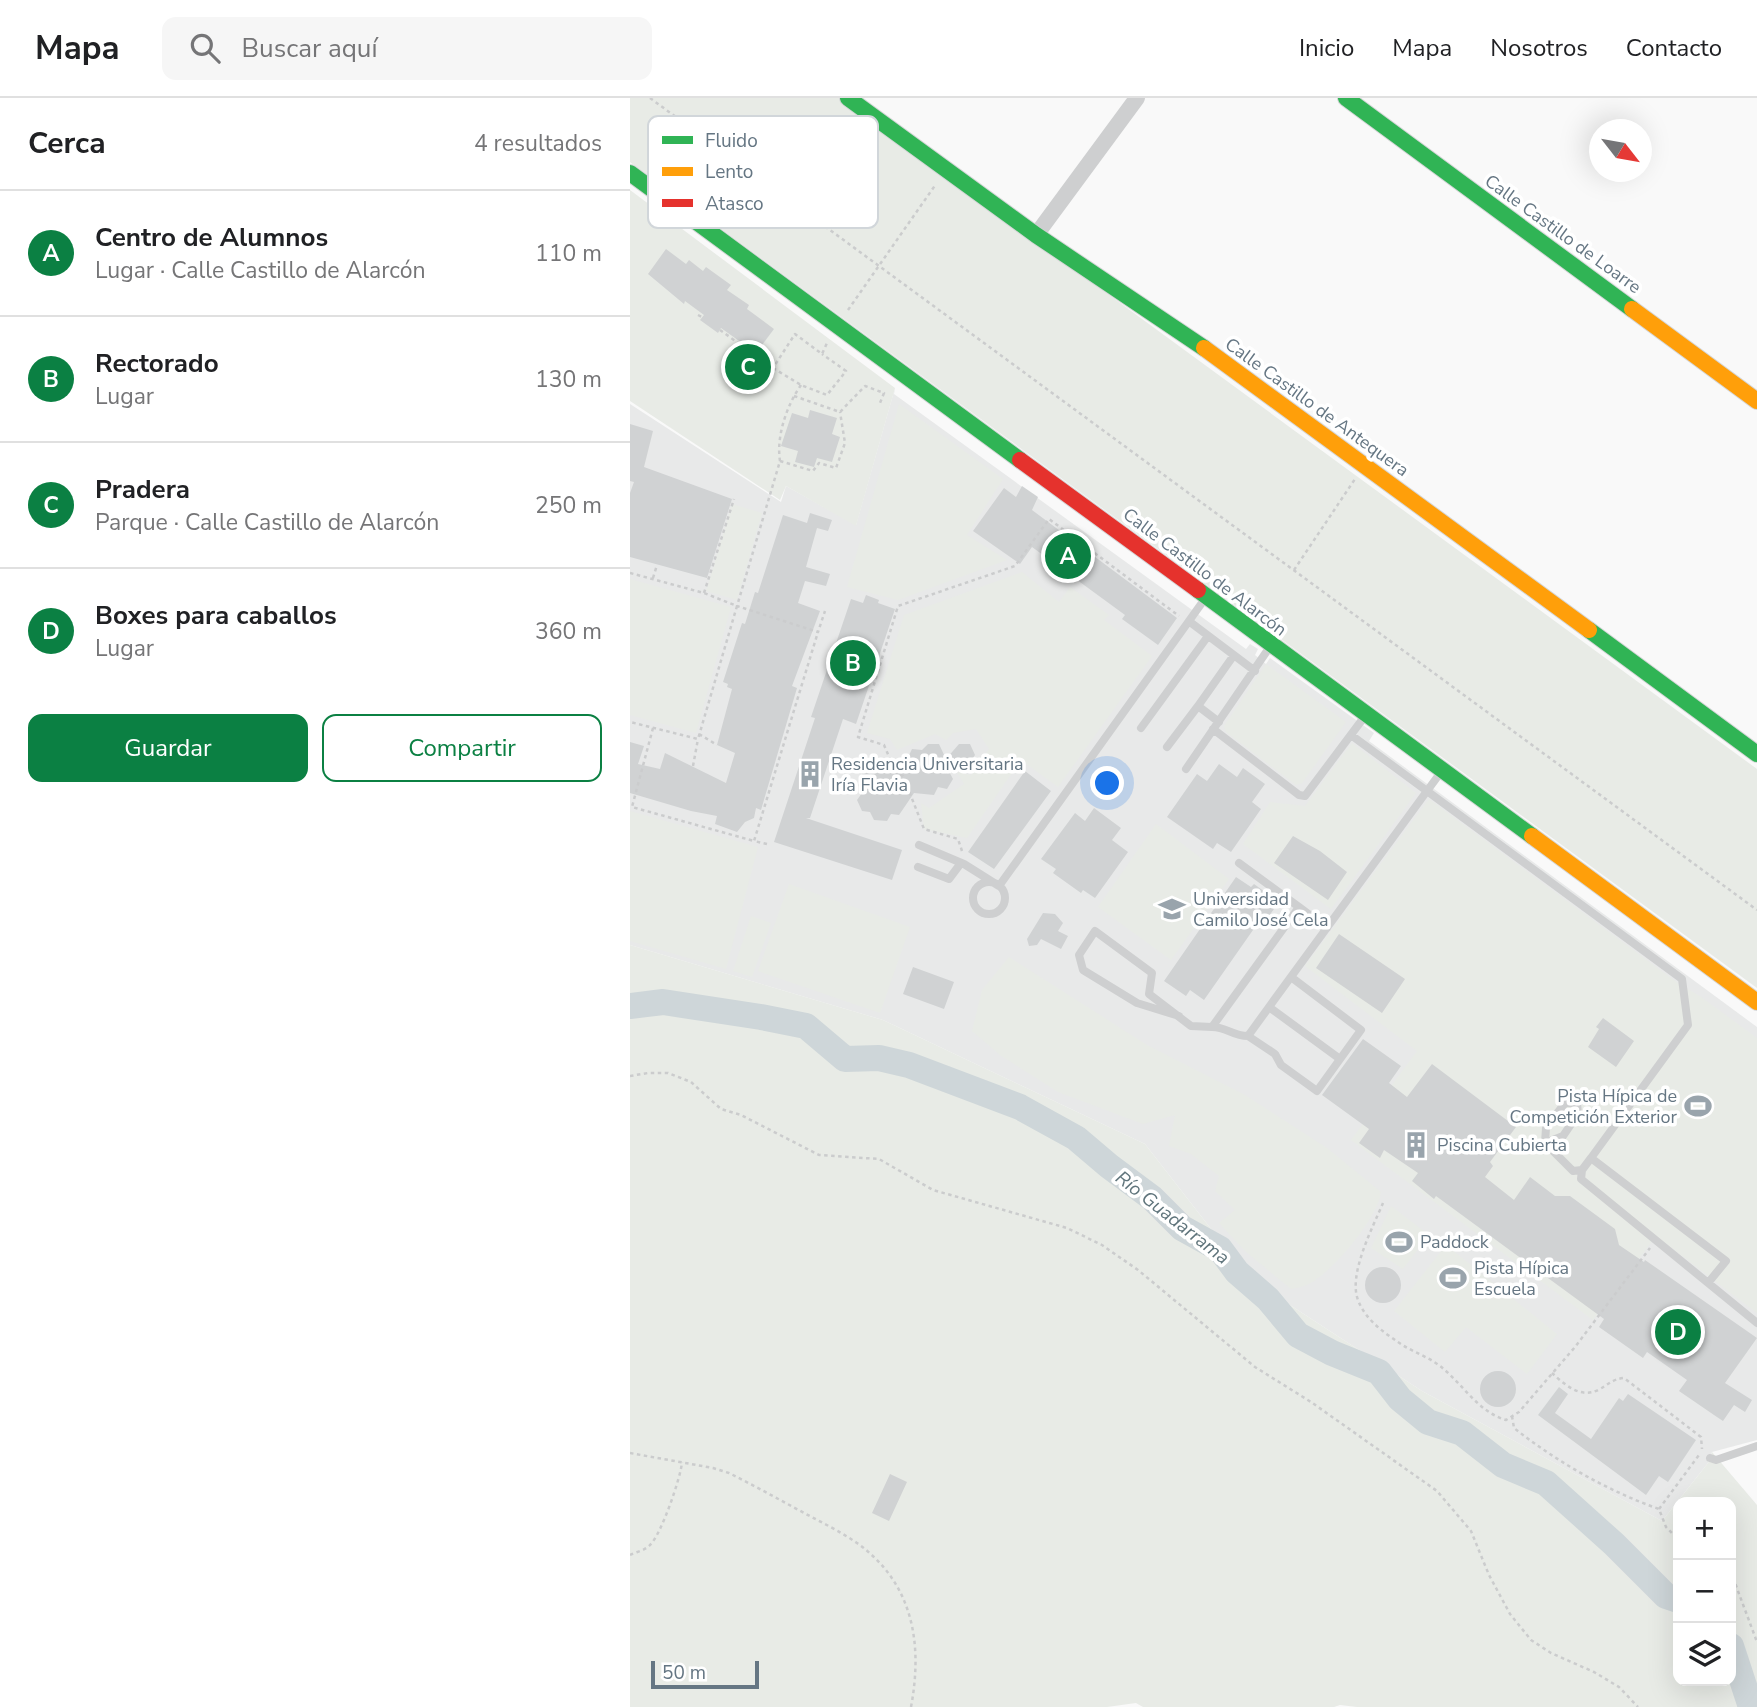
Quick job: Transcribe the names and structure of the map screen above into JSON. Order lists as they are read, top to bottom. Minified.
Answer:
{"streets":{"street":["Calle Castillo de Loarre","Calle Castillo de Antequera","Calle Castillo de Alarcón"]},"water":["Río Guadarrama"],"places":{"building":["Residencia Universitaria Iría Flavia","Piscina Cubierta"],"school or university":["Universidad Camilo José Cela"],"sports":["Pista Hípica de Competición Exterior","Paddock","Pista Hípica Escuela"]},"legend":["Fluido","Lento","Atasco"],"scale_bar":"50 m","north":"bottom right","page":{"header":"Mapa","search":"Buscar aquí","nav":["Inicio","Mapa","Nosotros","Contacto"],"heading":["Cerca","4 resultados"],"list":[{"mark":"A","name":"Centro de Alumnos","note":"Lugar · Calle Castillo de Alarcón","value":"110 m"},{"mark":"B","name":"Rectorado","note":"Lugar","value":"130 m"},{"mark":"C","name":"Pradera","note":"Parque · Calle Castillo de Alarcón","value":"250 m"},{"mark":"D","name":"Boxes para caballos","note":"Lugar","value":"360 m"}],"pins":["C","A","B","D"],"buttons":["Guardar","Compartir"],"map_buttons":["+","−"],"scale":"50 m"}}
